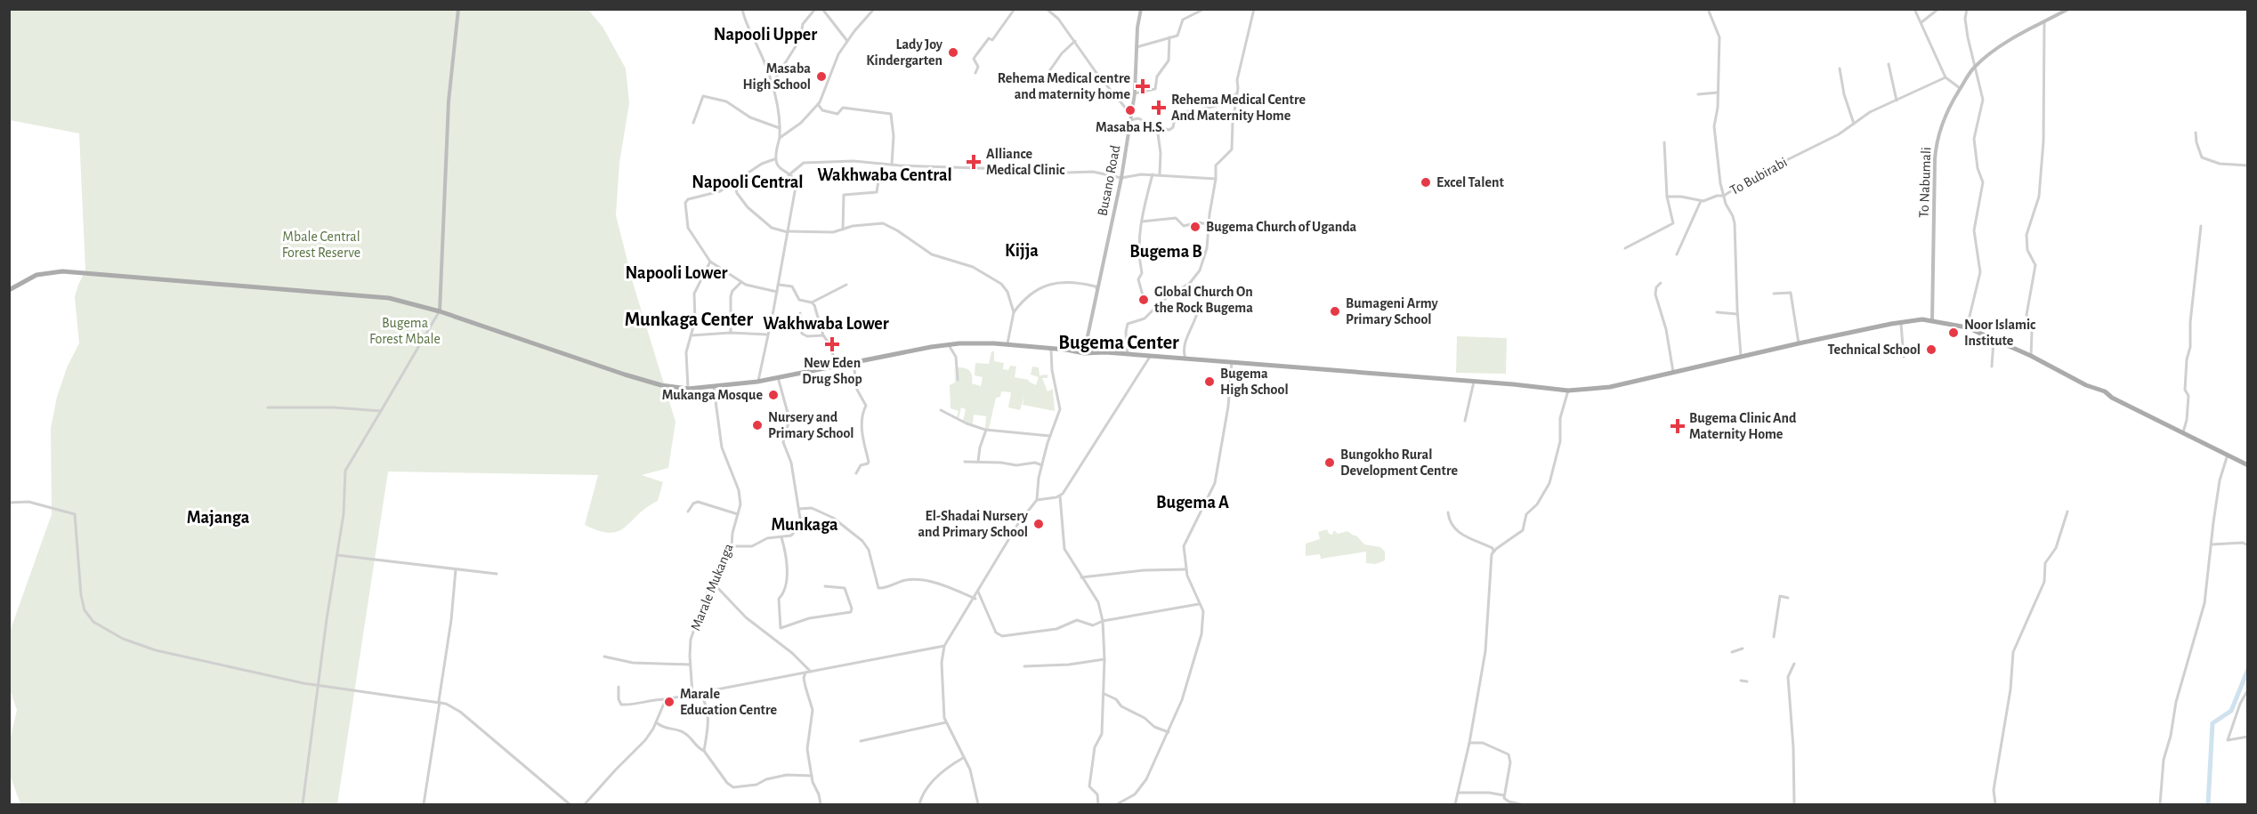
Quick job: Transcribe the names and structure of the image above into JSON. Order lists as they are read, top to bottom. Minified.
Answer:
{"streets":{"street":["To Bubirabi","Busano Road","To Nabumali","Marale Mukanga"]},"districts":["Napooli Upper","Wakhwaba Central","Napooli Central","Kijja","Bugema B","Napooli Lower","Munkaga Center","Wakhwaba Lower","Bugema Center","Bugema A","Majanga","Munkaga"],"parks":["Mbale Central Forest Reserve","Bugema Forest Mbale"],"places":{"other":["Lady Joy Kindergarten","Masaba High School","Masaba H.S.","Excel Talent","Bugema Church of Uganda","Global Church On the Rock Bugema","Bumageni Army Primary School","Noor Islamic Institute","Technical School","Bugema High School","Mukanga Mosque","Nursery and Primary School","Bungokho Rural Development Centre","El-Shadai Nursery and Primary School","Marale Education Centre"],"health":["Rehema Medical centre and maternity home","Rehema Medical Centre And Maternity Home","Alliance Medical Clinic","New Eden Drug Shop","Bugema Clinic And Maternity Home"]}}
